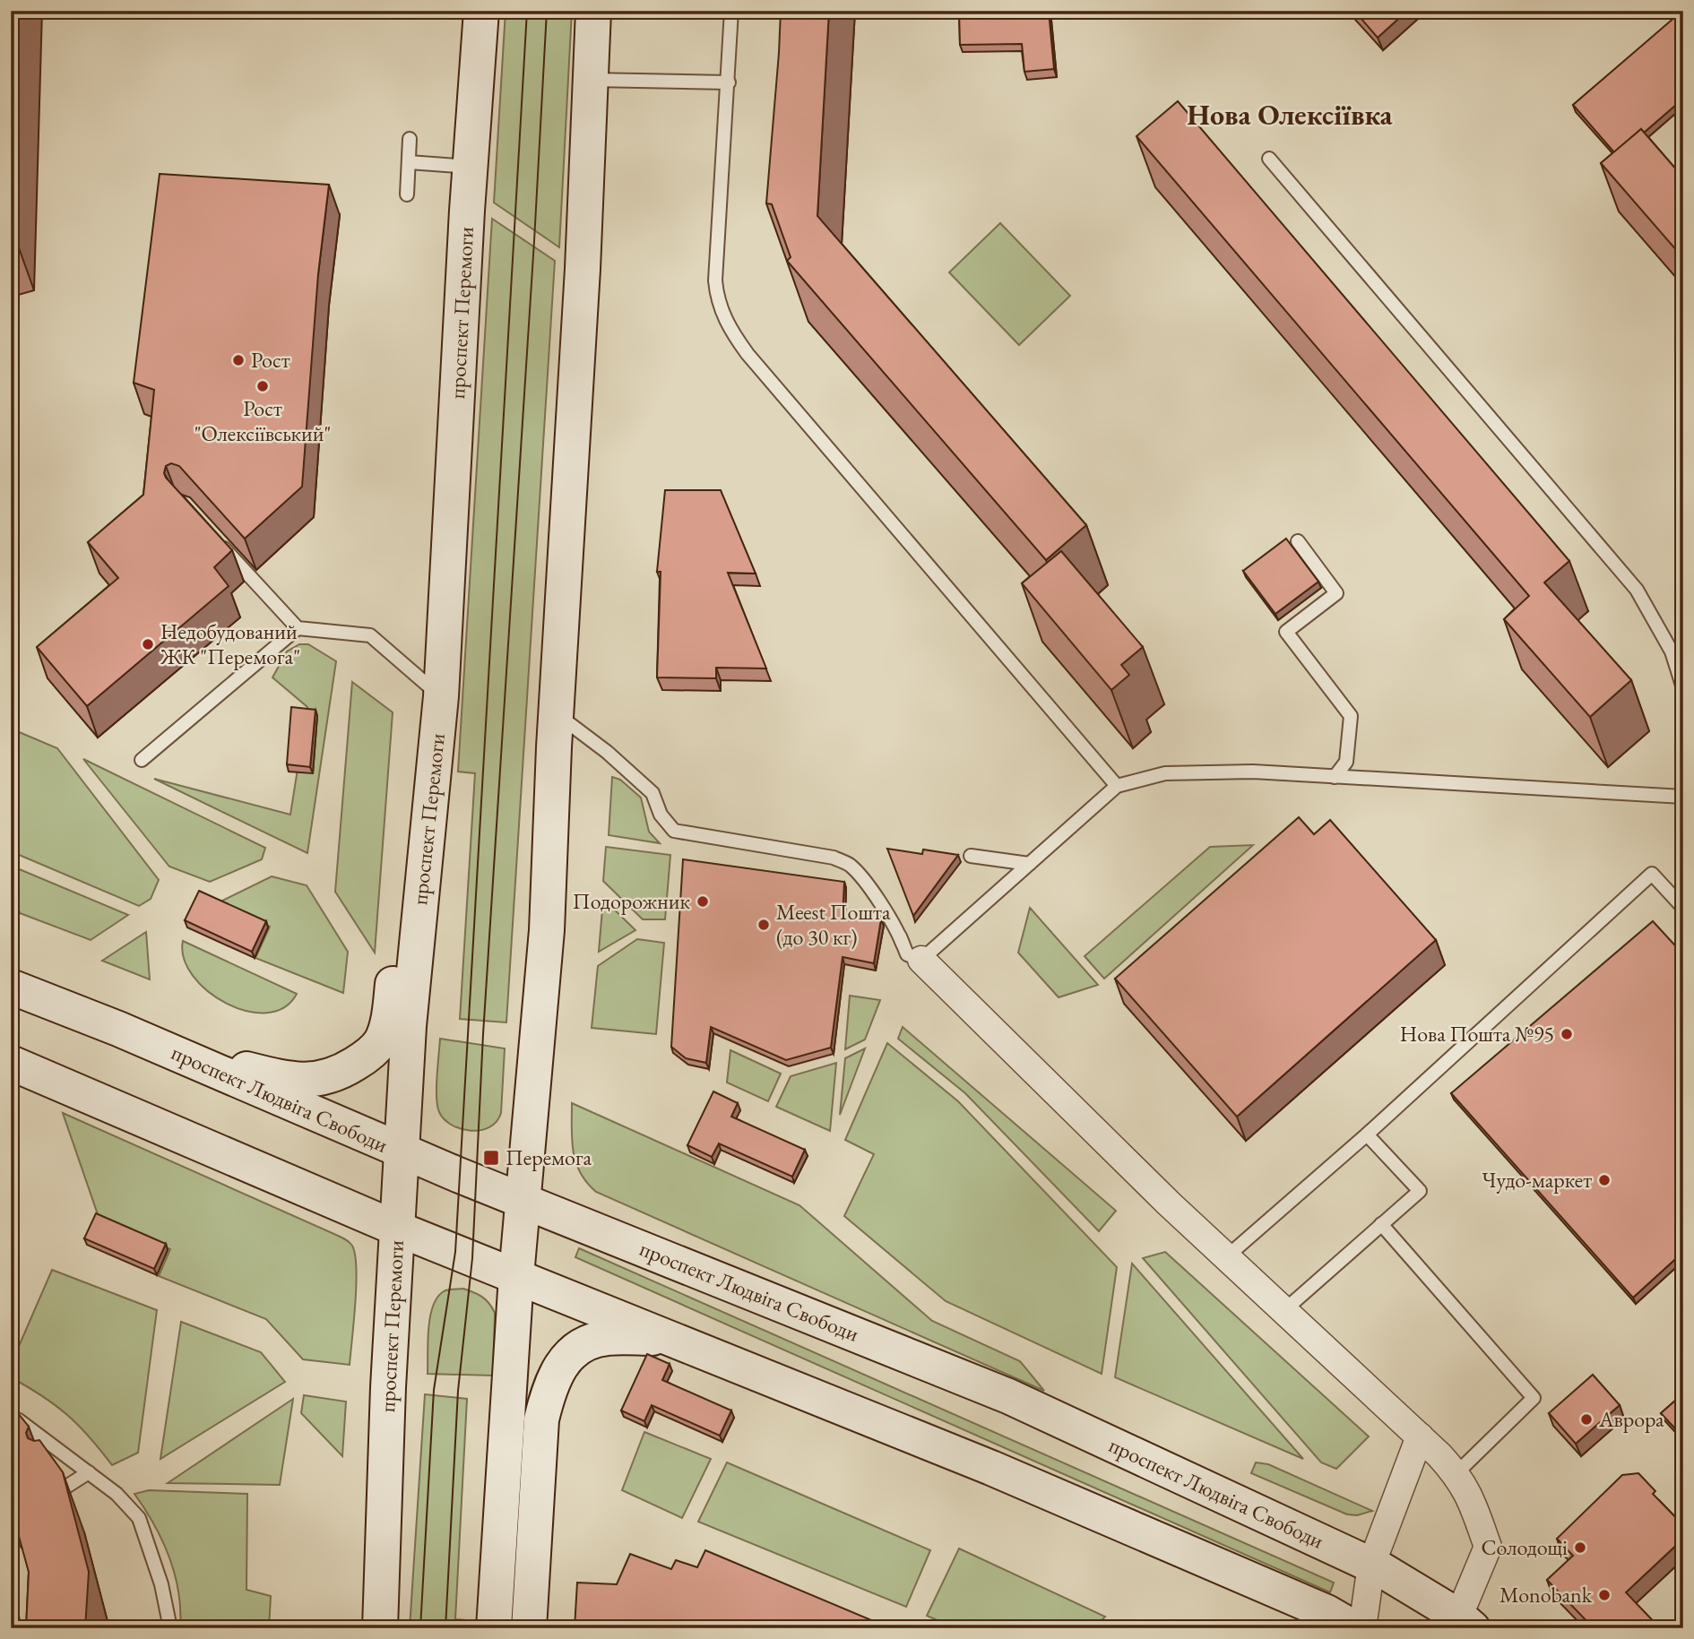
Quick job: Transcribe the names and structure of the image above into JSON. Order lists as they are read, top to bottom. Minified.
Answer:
{"streets":{"main road":["проспект Перемоги","проспект Людвіга Свободи"]},"crossings":[["проспект Перемоги","проспект Людвіга Свободи"]],"districts":["Нова Олексіївка"],"places":{"other":["Рост","Рост \"Олексіївський\"","Недобудований ЖК \"Перемога\"","Подорожник","Meest Пошта (до 30 кг)","Нова Пошта №95","Чудо-маркет","Аврора","Солодощі","Monobank"],"transit":["Перемога"]}}
